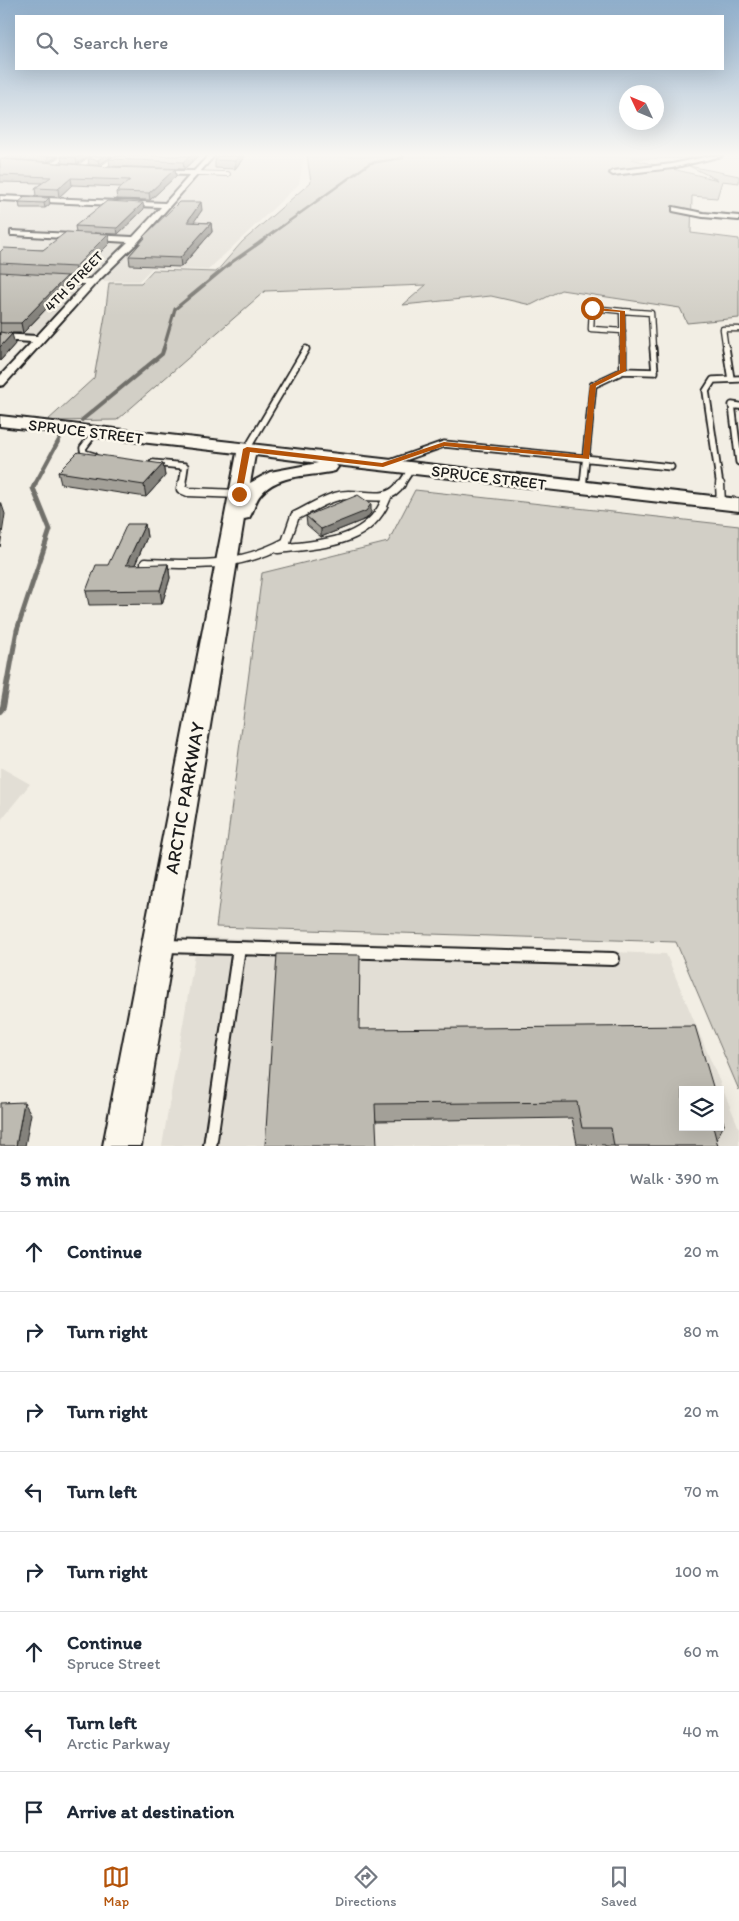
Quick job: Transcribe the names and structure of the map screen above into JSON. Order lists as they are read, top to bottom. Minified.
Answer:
{"streets":{"street":["4TH STREET","SPRUCE STREET","ARCTIC PARKWAY"]},"crossings":[["SPRUCE STREET","ARCTIC PARKWAY"]],"north":"top left","page":{"search":"Search here","heading":["5 min","Walk · 390 m"],"list":[["Continue","20 m"],["Turn right","80 m"],["Turn right","20 m"],["Turn left","70 m"],["Turn right","100 m"],["Continue","Spruce Street","60 m"],["Turn left","Arctic Parkway","40 m"],"Arrive at destination"],"nav":["Map","Directions","Saved"]}}
